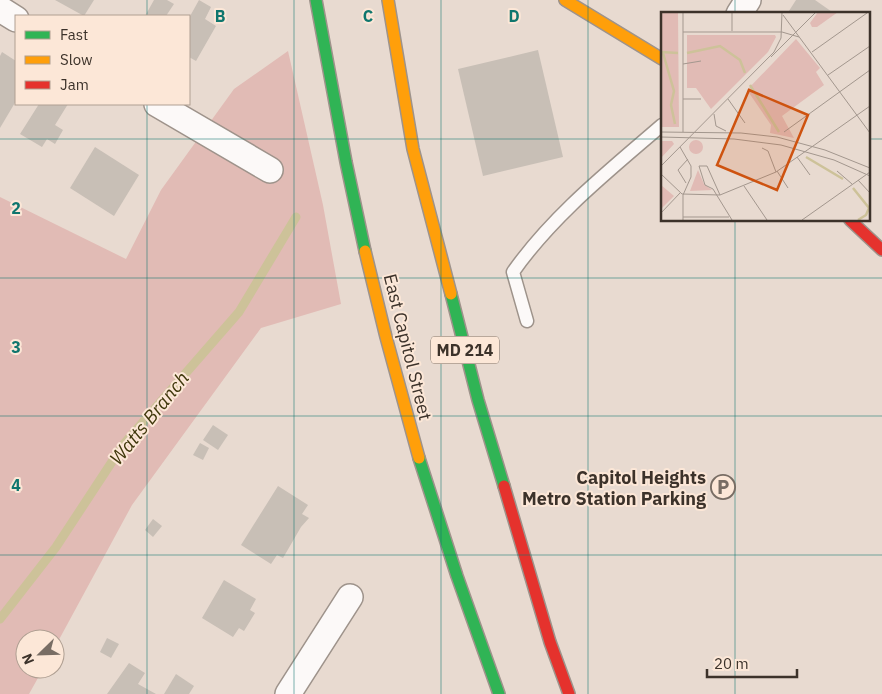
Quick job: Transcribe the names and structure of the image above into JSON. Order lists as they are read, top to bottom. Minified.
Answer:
{"streets":{"main road":["East Capitol Street","MD 214"]},"water":["Watts Branch"],"places":{"parking":["Capitol Heights Metro Station Parking"]},"legend":["Fast","Slow","Jam"],"scale_bar":"20 m","north":"bottom left","grid":{"columns":["B","C","D"],"rows":["2","3","4"]}}
